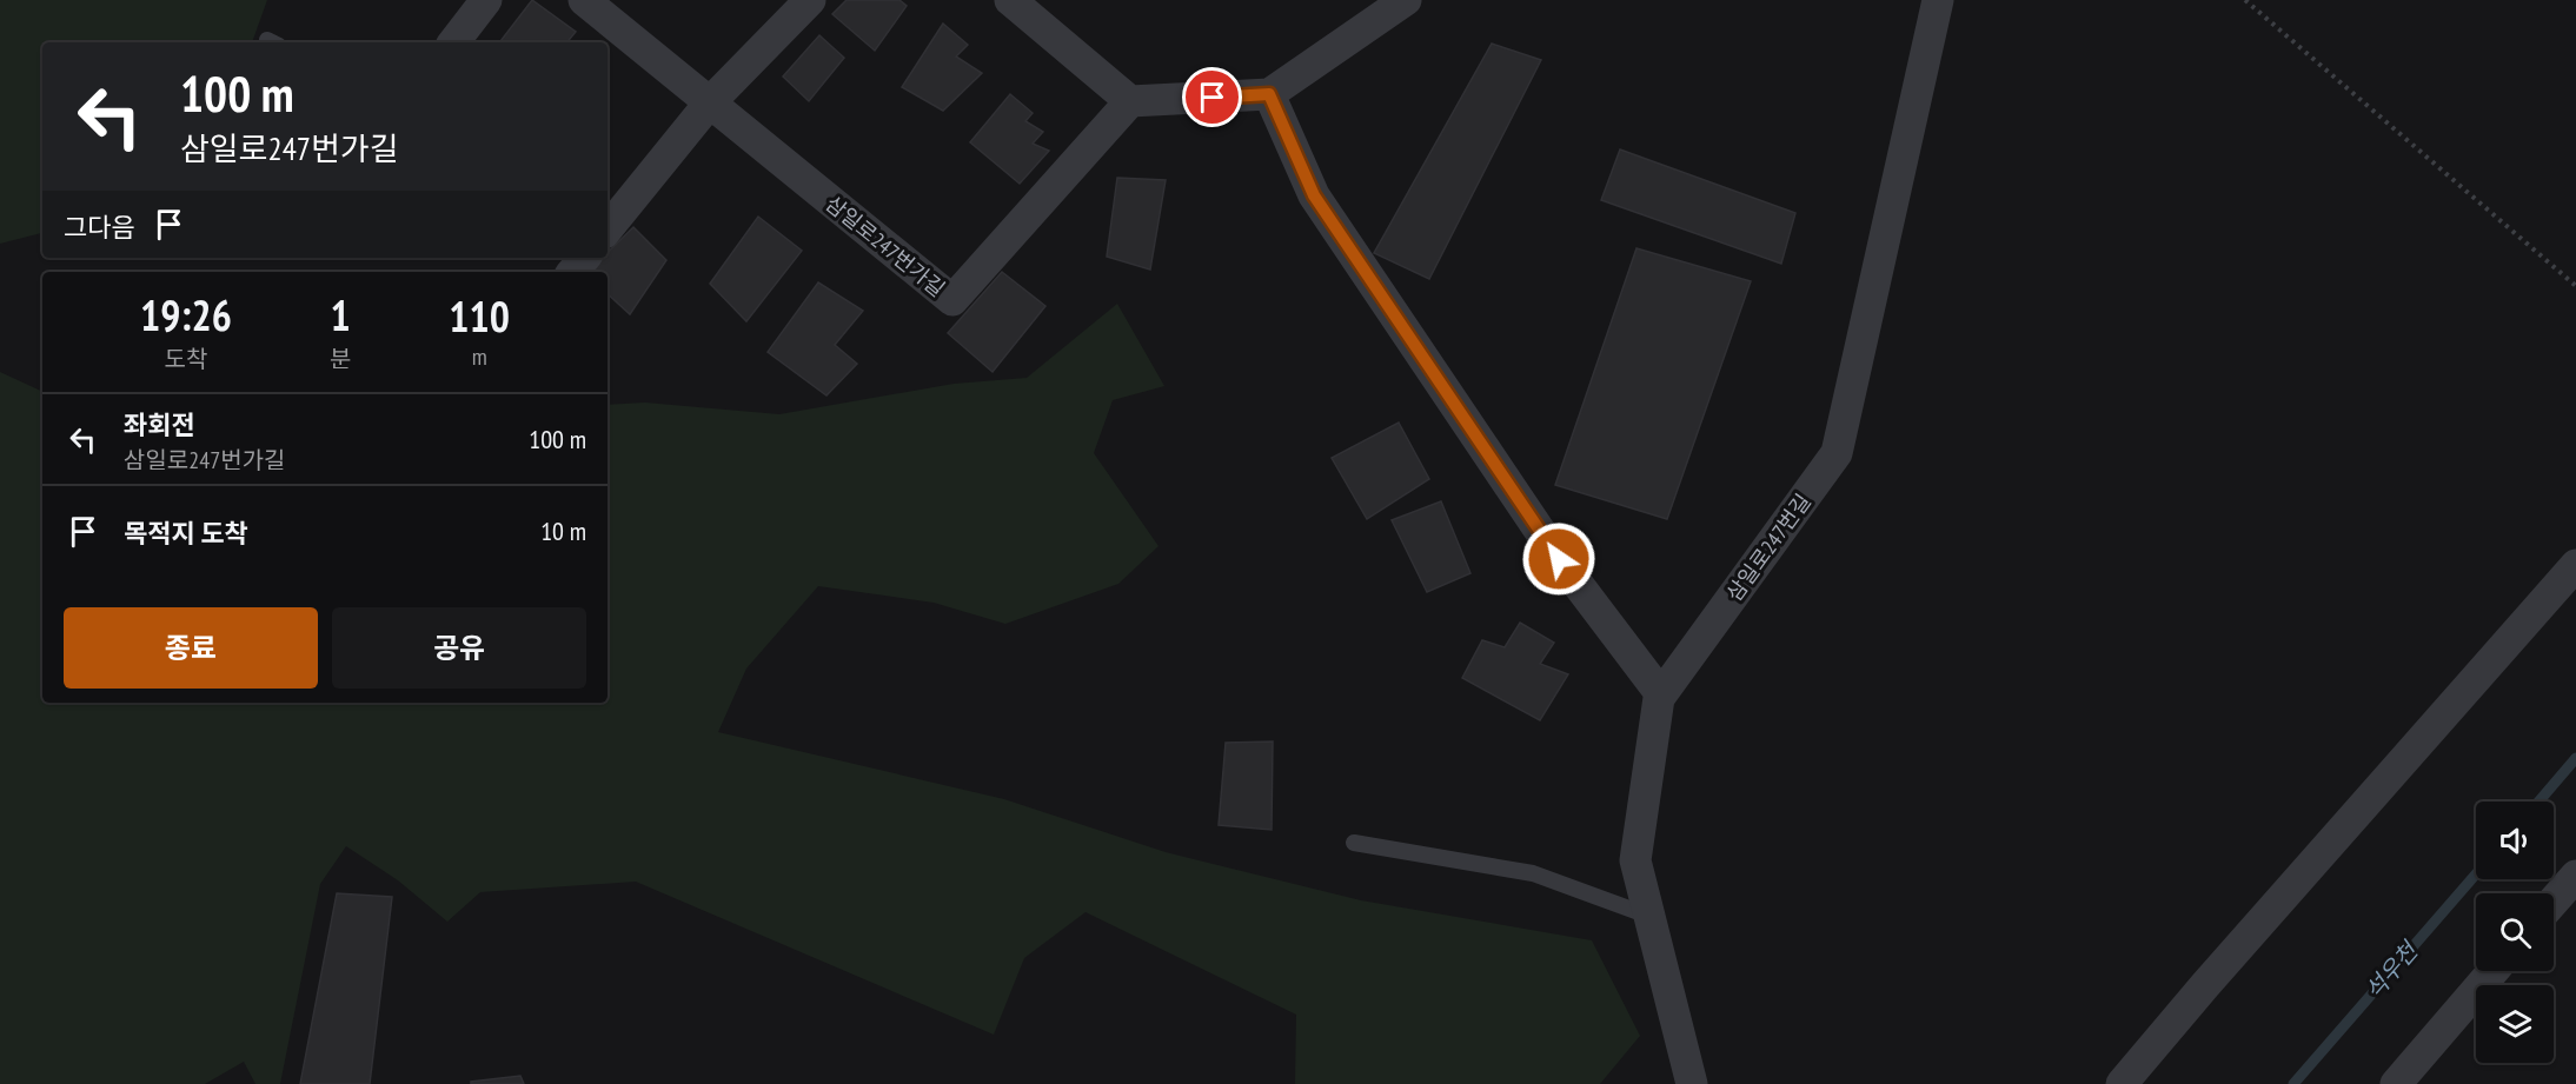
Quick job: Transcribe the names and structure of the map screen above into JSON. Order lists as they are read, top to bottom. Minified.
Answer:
{"streets":{"street":["삼일로247번가길","삼일로247번길"]},"water":["석우천"],"page":{"turn":["100 m","삼일로247번가길"],"then":"그다음","eta":["19:26","도착","1","분","110","m"],"list":[{"name":"좌회전","note":"삼일로247번가길","value":"100 m"},{"name":"목적지 도착","value":"10 m"}],"buttons":["종료","공유"]}}
